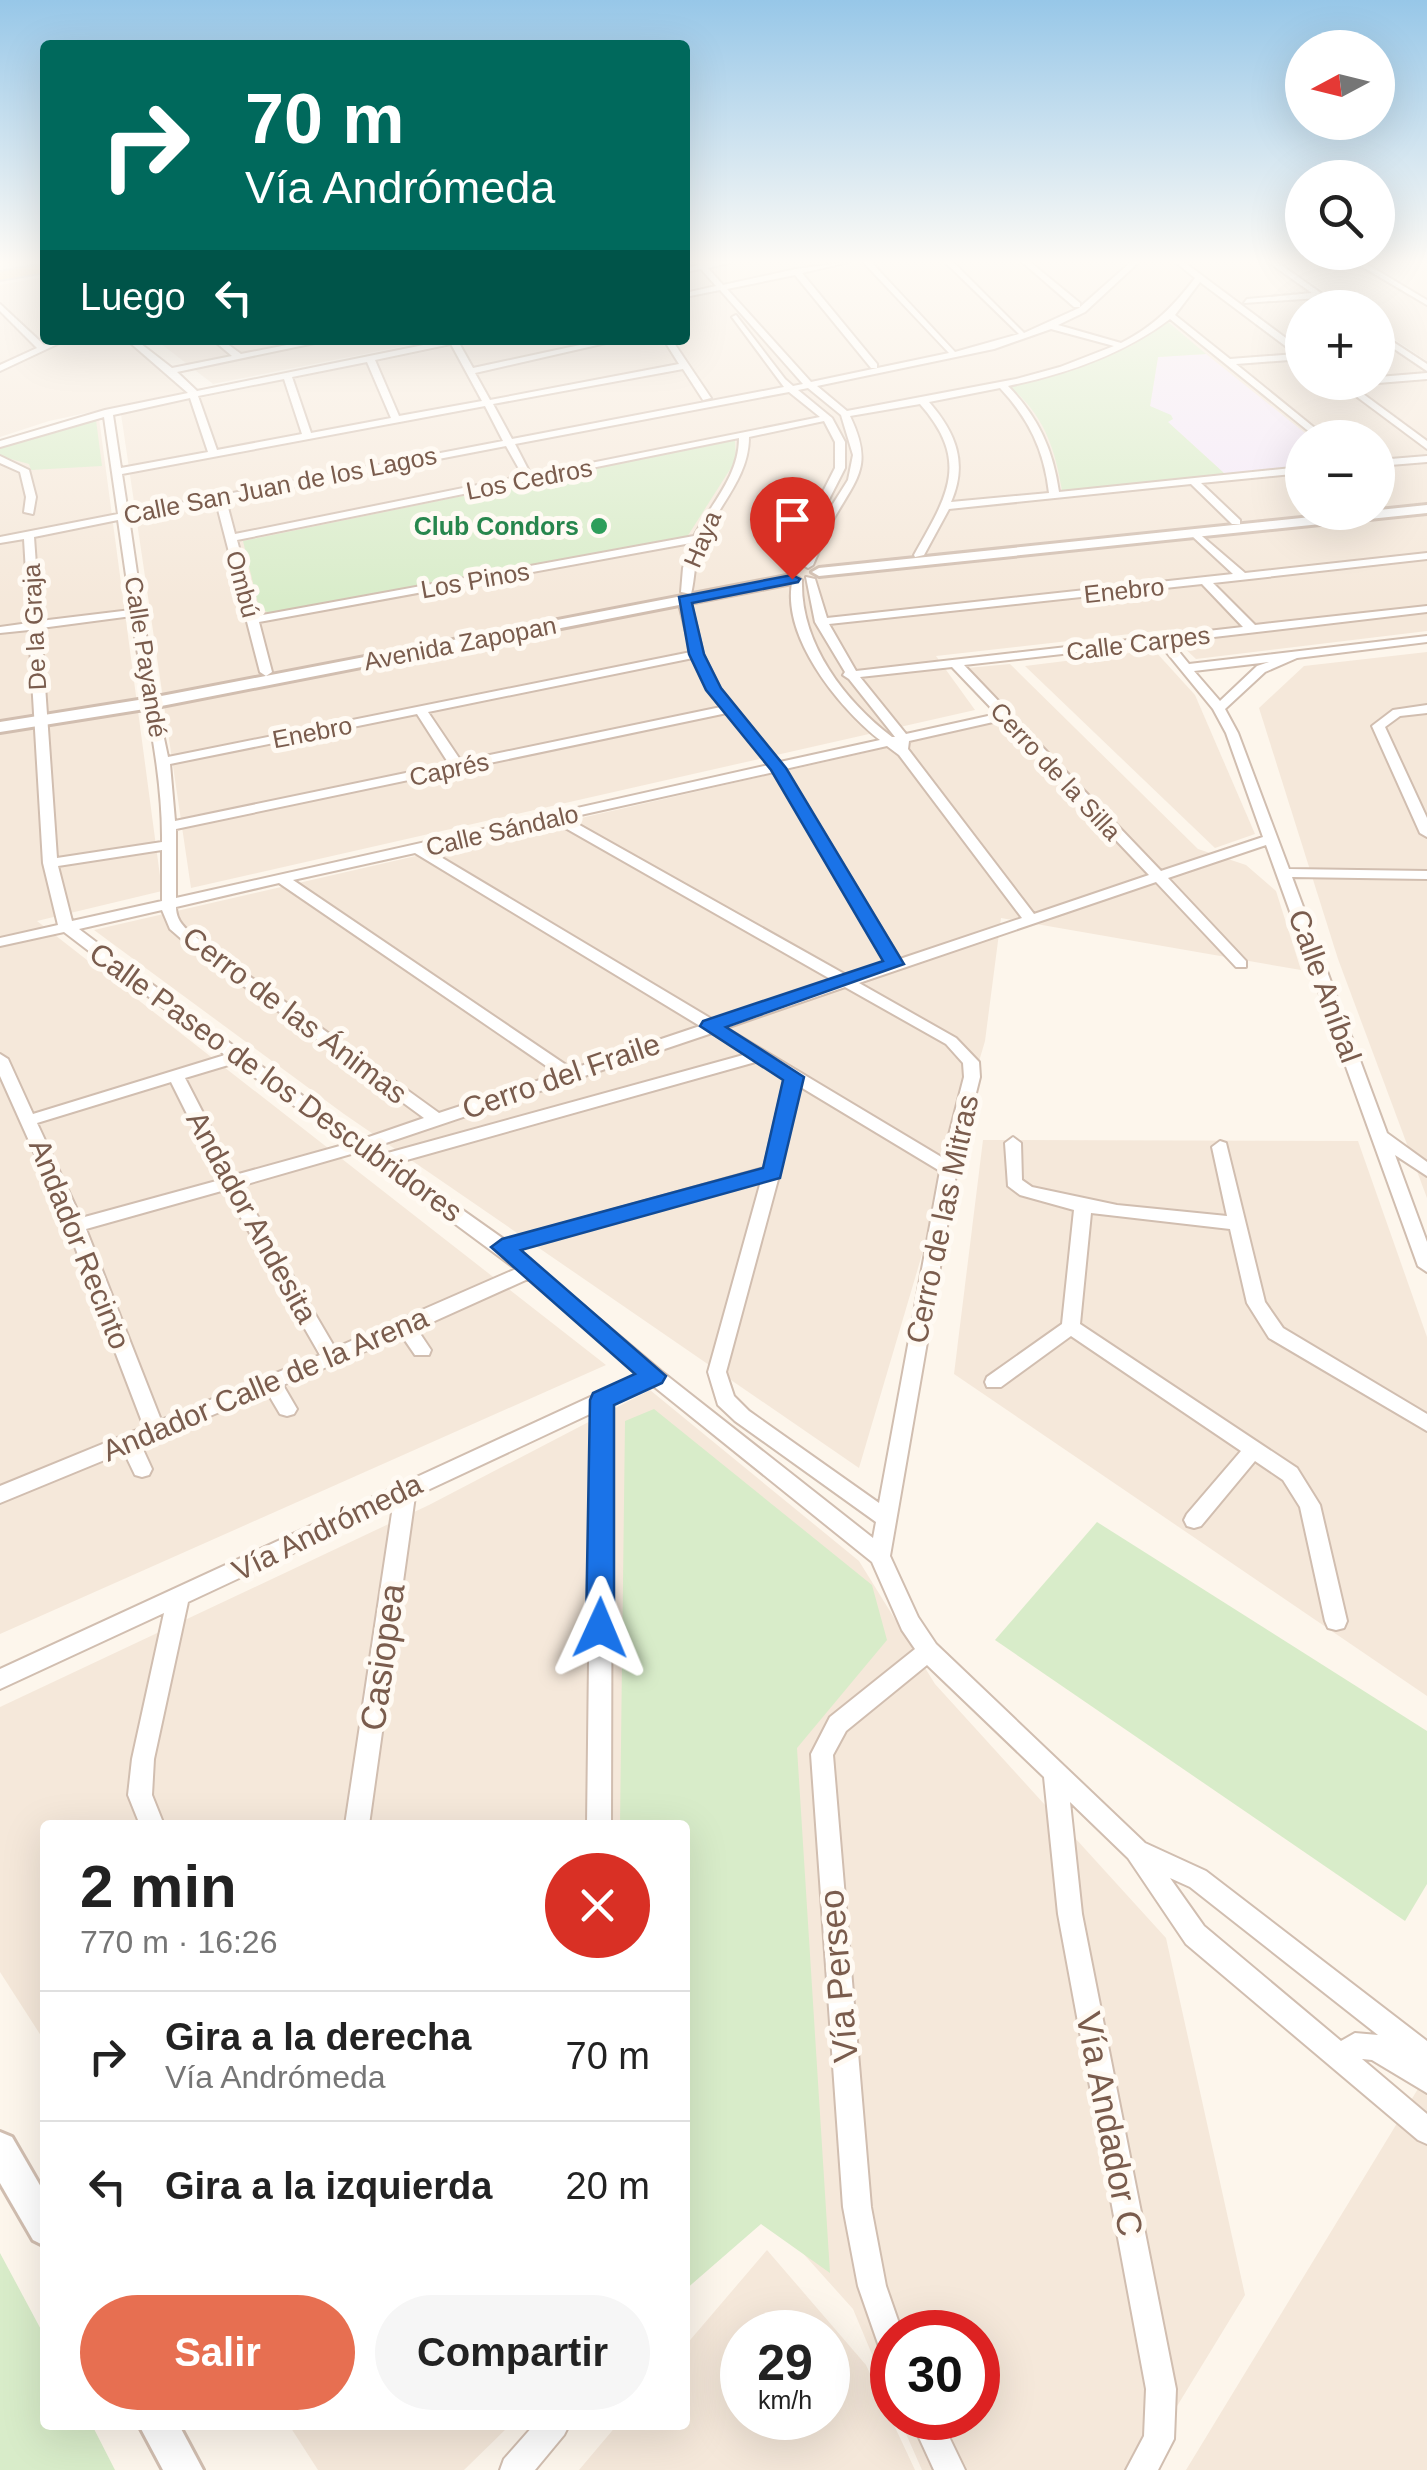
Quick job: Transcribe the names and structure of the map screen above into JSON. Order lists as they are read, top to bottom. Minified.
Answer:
{"streets":{"street":["Los Cedros","Calle San Juan de los Lagos","Haya","Los Pinos","Ombú","Enebro","De la Graja","Avenida Zapopan","Calle Carpes","Calle Payandé","Caprés","Cerro de la Silla","Calle Sándalo","Calle Aníbal","Cerro de las Ánimas","Cerro del Fraile","Calle Paseo de los Descubridores","Andador Andesita","Cerro de las Mitras","Andador Recinto","Andador Calle de la Arena","Vía Andrómeda","Casiopea","Vía Perseo","Vía Andador C"]},"crossings":[["Los Cedros","Haya"],["Los Cedros","Ombú"],["Calle San Juan de los Lagos","Ombú"],["Calle San Juan de los Lagos","De la Graja"],["Calle San Juan de los Lagos","Calle Payandé"],["Haya","Los Pinos"],["Haya","Enebro"],["Haya","Avenida Zapopan"],["Haya","Caprés"],["Haya","Calle Sándalo"],["Haya","Cerro del Fraile"],["Los Pinos","Ombú"],["Ombú","Avenida Zapopan"],["Enebro","Calle Payandé"],["De la Graja","Avenida Zapopan"],["De la Graja","Calle Sándalo"],["De la Graja","Calle Paseo de los Descubridores"],["Avenida Zapopan","Calle Payandé"],["Calle Carpes","Cerro de la Silla"],["Calle Carpes","Calle Aníbal"],["Calle Payandé","Caprés"],["Calle Payandé","Calle Sándalo"],["Calle Payandé","Cerro de las Ánimas"],["Cerro de la Silla","Calle Sándalo"],["Cerro de la Silla","Cerro del Fraile"],["Calle Sándalo","Cerro de las Ánimas"],["Calle Sándalo","Calle Paseo de los Descubridores"],["Calle Sándalo","Cerro de las Mitras"],["Calle Aníbal","Cerro del Fraile"],["Cerro de las Ánimas","Cerro del Fraile"],["Cerro del Fraile","Calle Paseo de los Descubridores"],["Cerro del Fraile","Andador Andesita"],["Cerro del Fraile","Cerro de las Mitras"],["Cerro del Fraile","Andador Recinto"],["Calle Paseo de los Descubridores","Cerro de las Mitras"],["Calle Paseo de los Descubridores","Andador Calle de la Arena"],["Calle Paseo de los Descubridores","Vía Andrómeda"],["Calle Paseo de los Descubridores","Vía Perseo"],["Calle Paseo de los Descubridores","Vía Andador C"],["Andador Andesita","Andador Calle de la Arena"],["Andador Recinto","Andador Calle de la Arena"],["Vía Andrómeda","Casiopea"]],"places":["Club Condors"],"north":"left","page":{"map_buttons":["+","−"],"turn":["70 m","Vía Andrómeda"],"then":"Luego","heading":["2 min","770 m · 16:26"],"list":[{"name":"Gira a la derecha","note":"Vía Andrómeda","value":"70 m"},{"name":"Gira a la izquierda","value":"20 m"}],"buttons":["Salir","Compartir"],"speed":"29 km/h","limit":"30"}}
